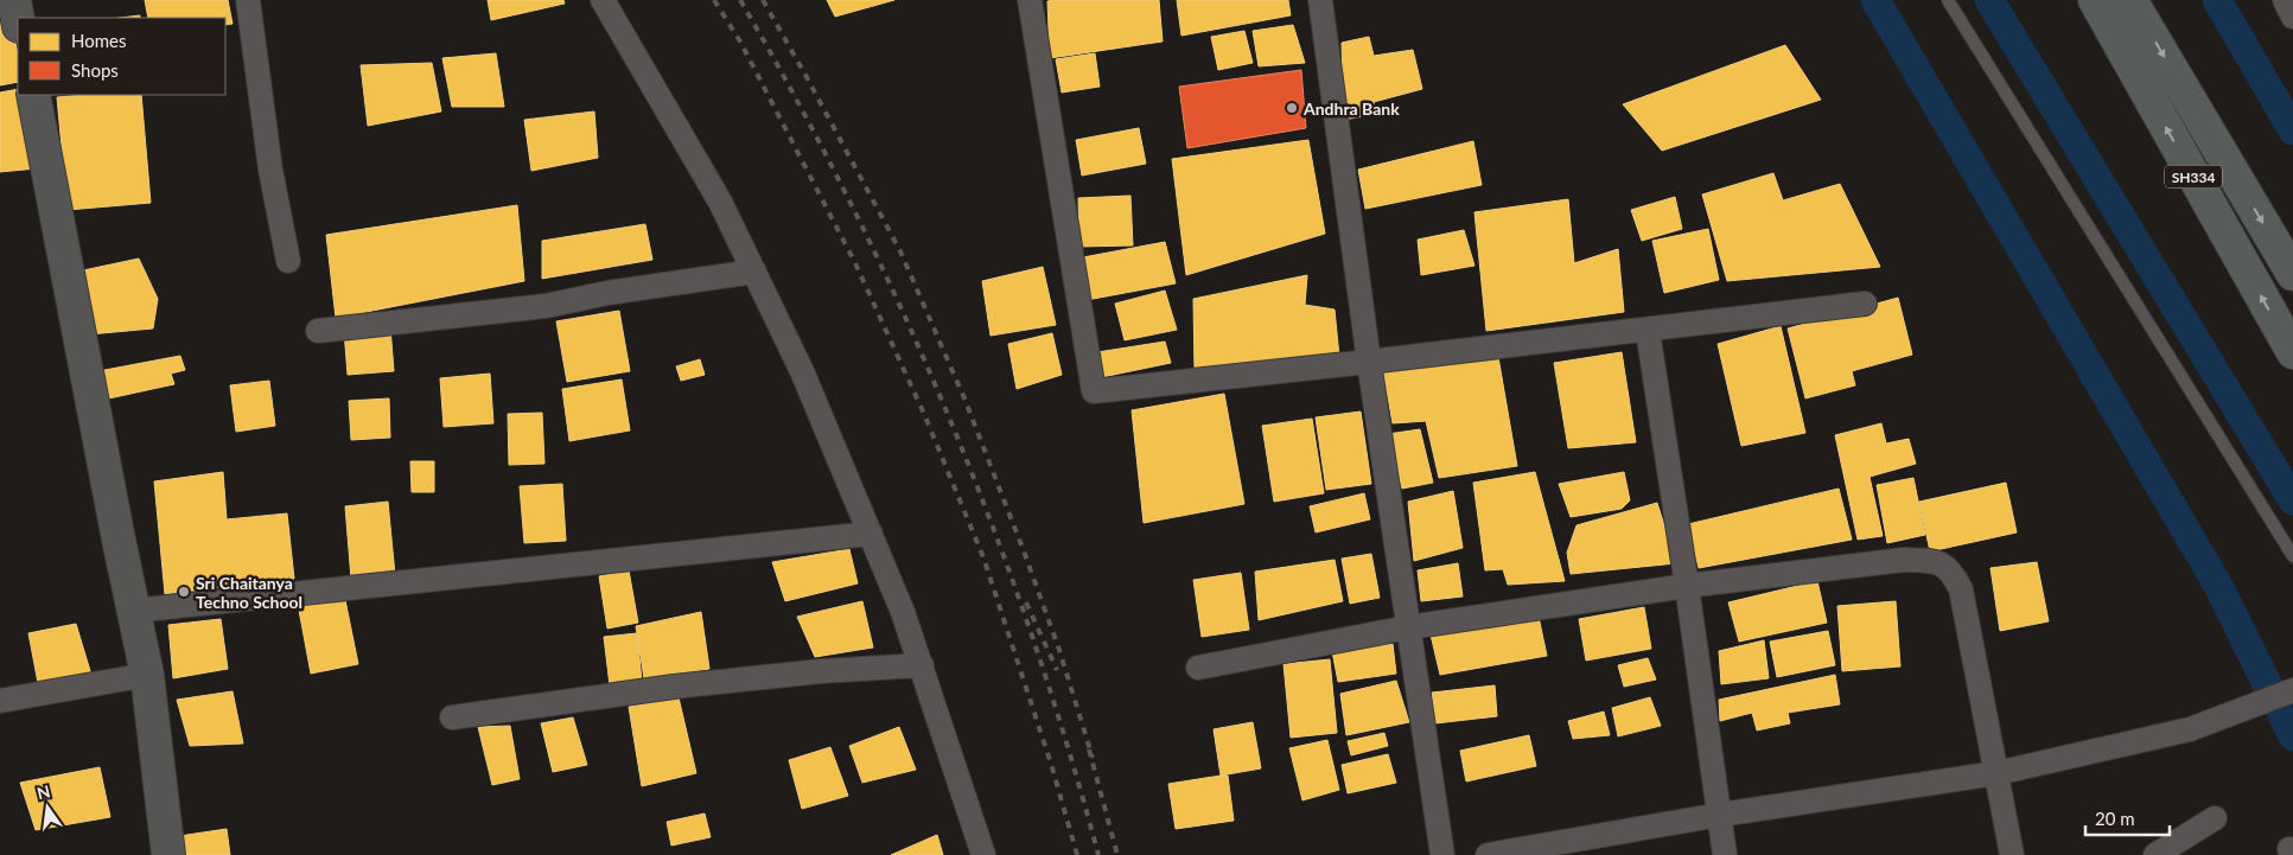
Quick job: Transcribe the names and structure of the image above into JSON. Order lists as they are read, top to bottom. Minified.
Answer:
{"streets":{"main road":["SH334"]},"places":["Andhra Bank","Sri Chaitanya Techno School"],"legend":["Homes","Shops"],"scale_bar":"20 m","north":"top"}
